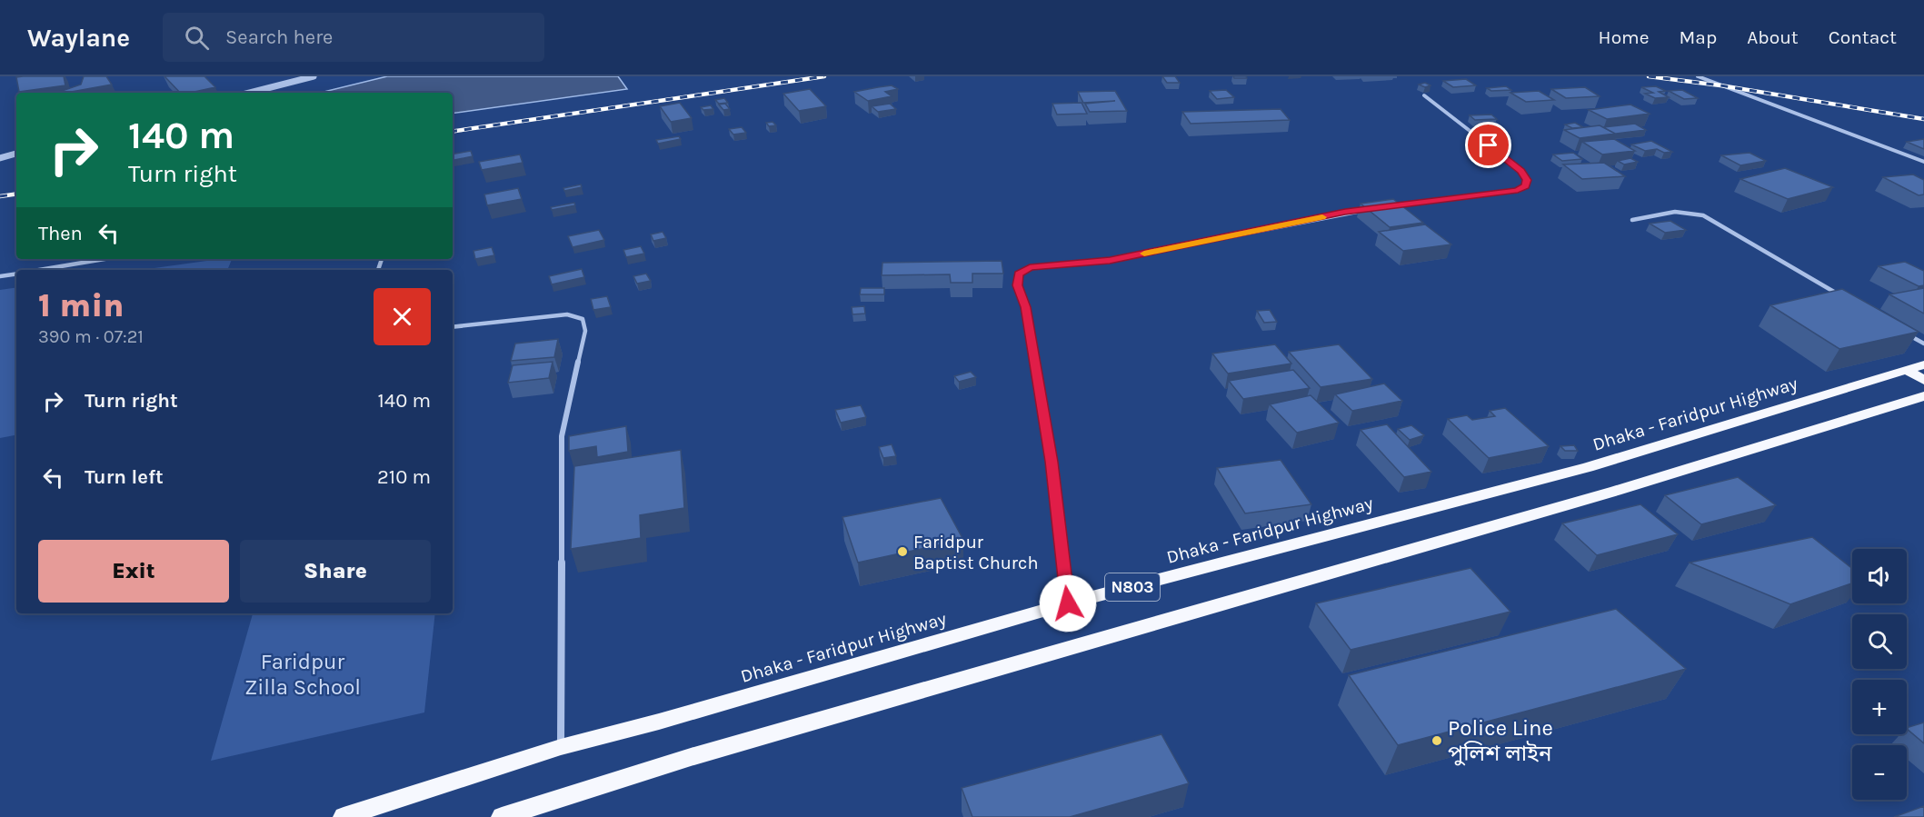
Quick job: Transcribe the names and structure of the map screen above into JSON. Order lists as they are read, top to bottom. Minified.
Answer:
{"streets":{"highway":["Dhaka - Faridpur Highway","N803"]},"parks":["Faridpur Zilla School"],"places":["Faridpur Baptist Church","Police Line পুলিশ লাইন"],"page":{"header":"Waylane","search":"Search here","nav":["Home","Map","About","Contact"],"turn":["140 m","Turn right"],"then":"Then","heading":["1 min","390 m · 07:21"],"list":[{"name":"Turn right","value":"140 m"},{"name":"Turn left","value":"210 m"}],"buttons":["Exit","Share"],"map_buttons":["+","−"]}}
